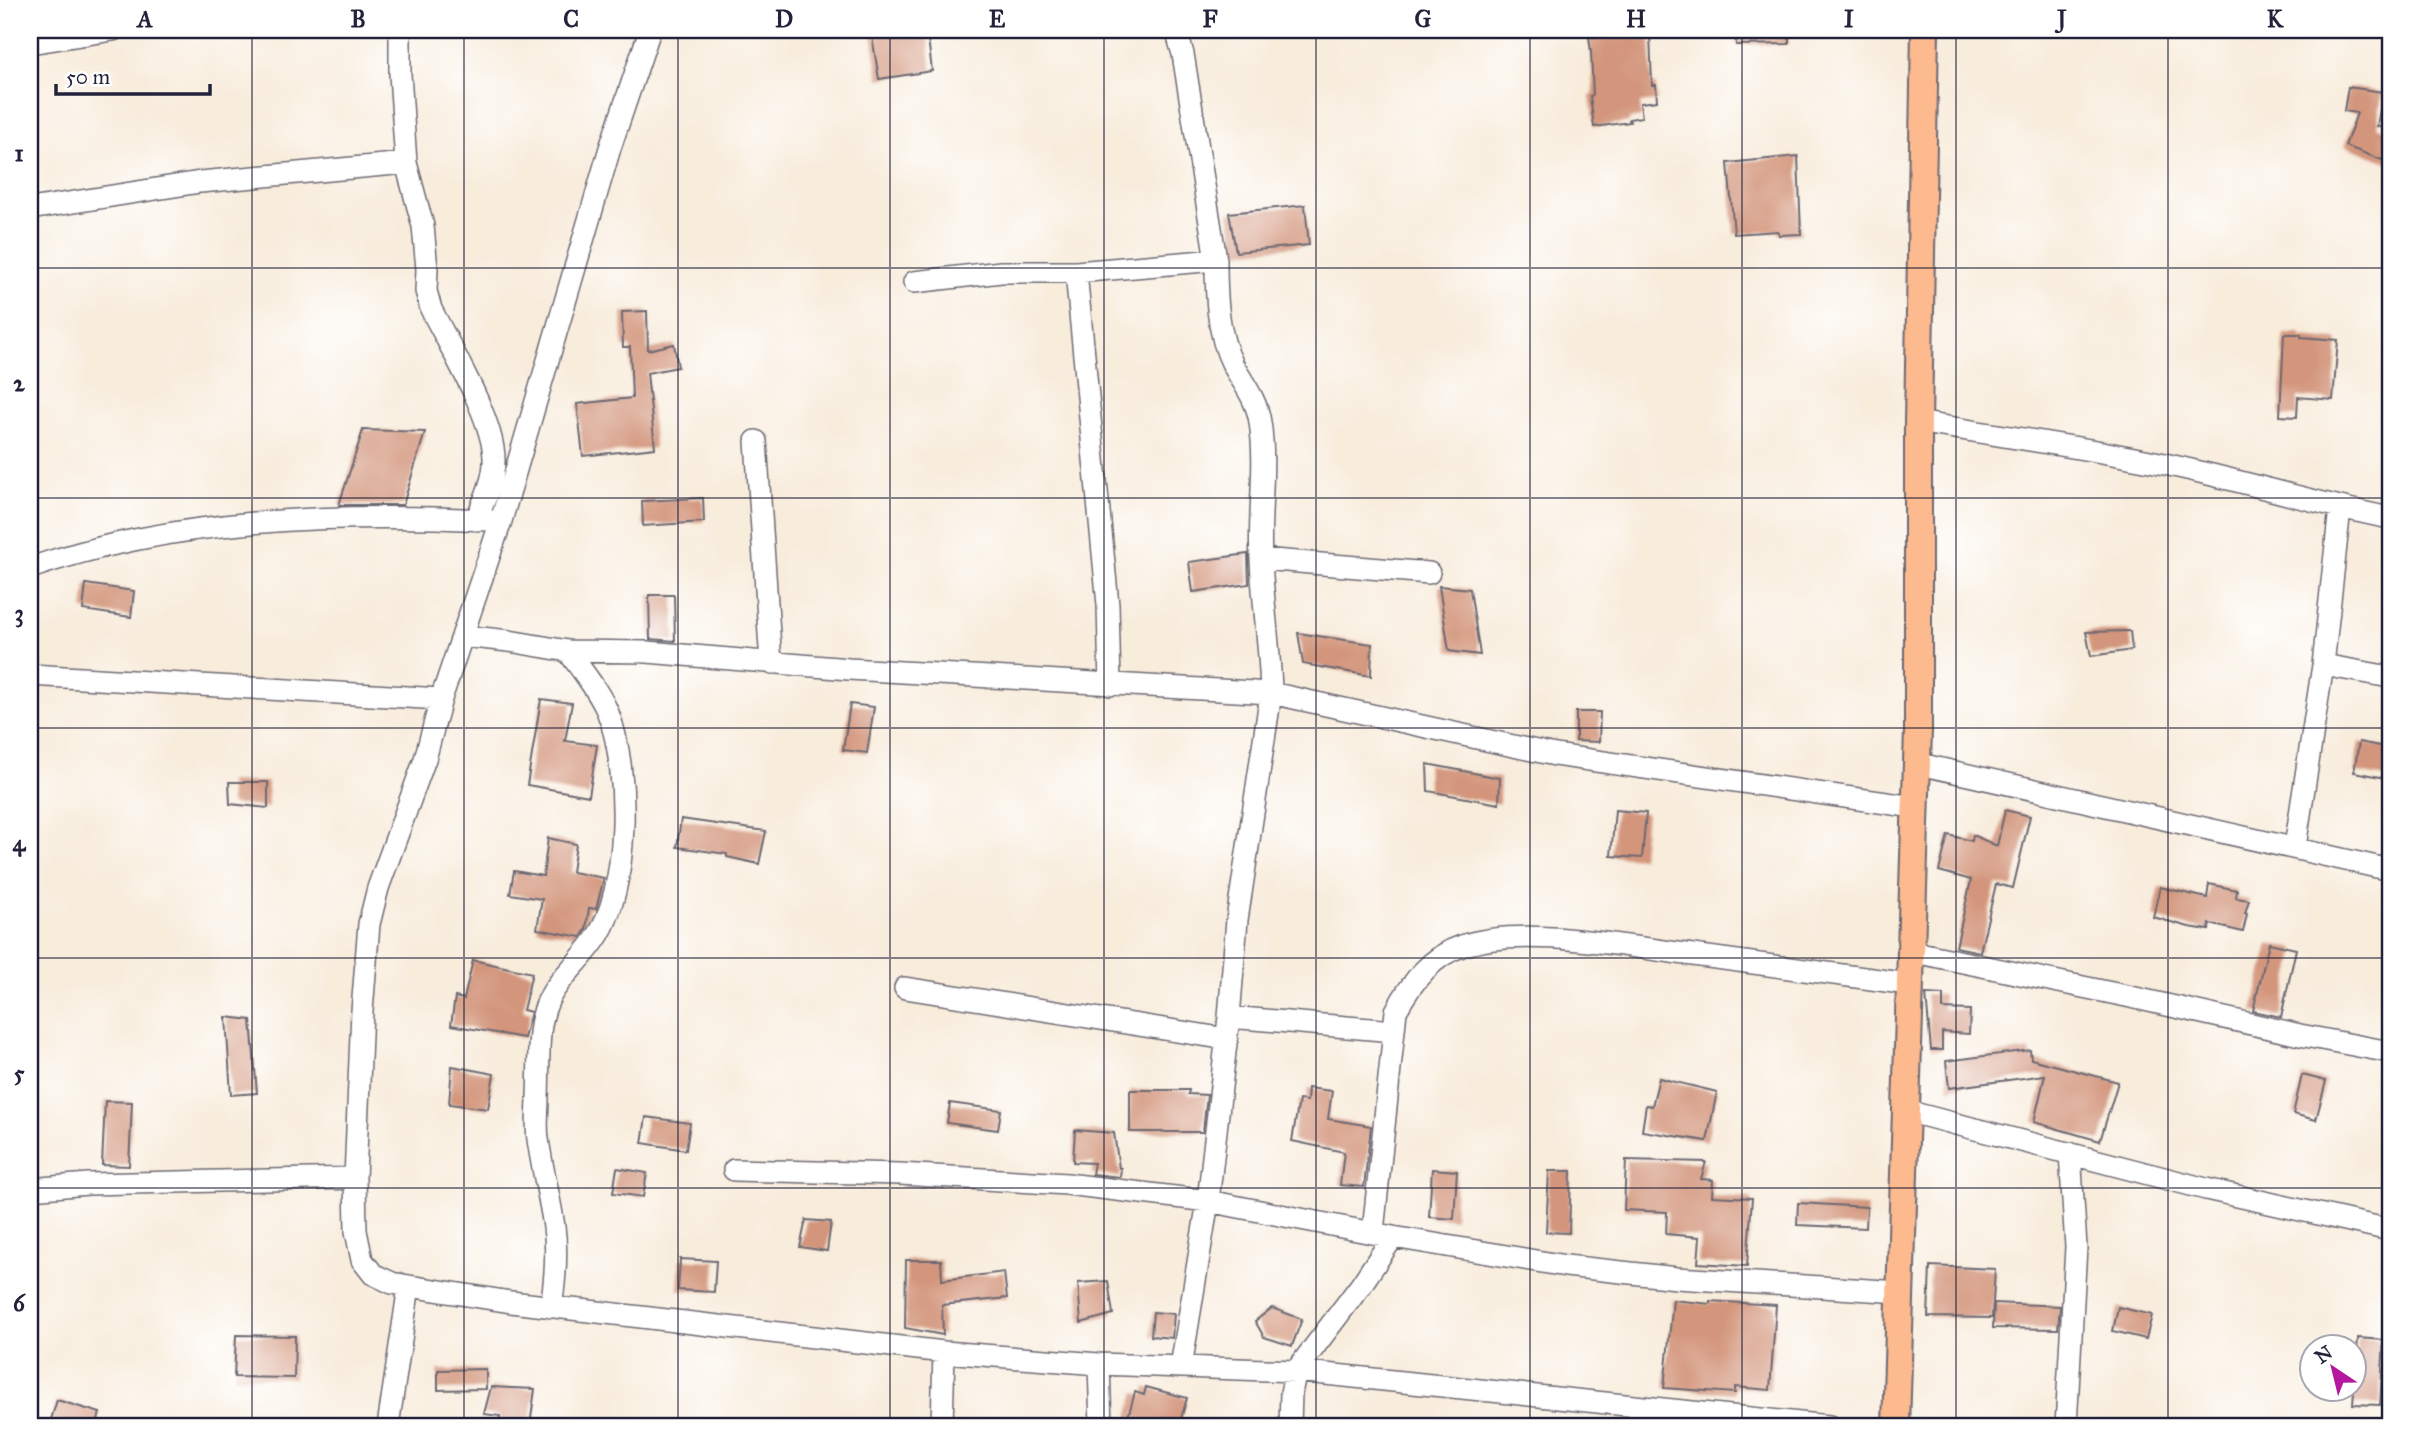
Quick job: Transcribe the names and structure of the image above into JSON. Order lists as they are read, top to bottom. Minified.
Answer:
{"scale_bar":"50 m","north":"top left","grid":{"columns":["A","B","C","D","E","F","G","H","I","J","K"],"rows":["1","2","3","4","5","6"]}}
